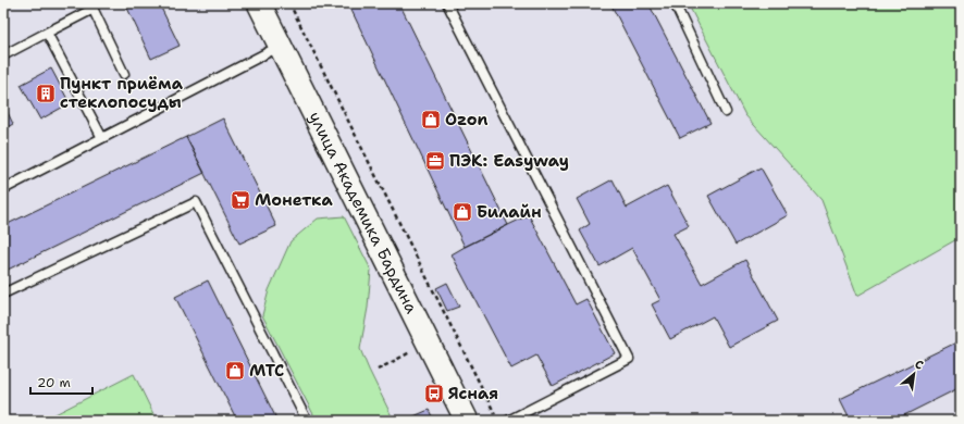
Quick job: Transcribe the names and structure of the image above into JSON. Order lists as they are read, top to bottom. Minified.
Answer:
{"streets":{"street":["улица Академика Бардина"]},"places":{"building":["Пункт приёма стеклопосуды"],"shop":["Ozon","Билайн","МТС"],"office":["ПЭК: Easyway"],"supermarket":["Монетка"],"bus stop":["Ясная"]},"scale_bar":"20 m","north":"top right"}
